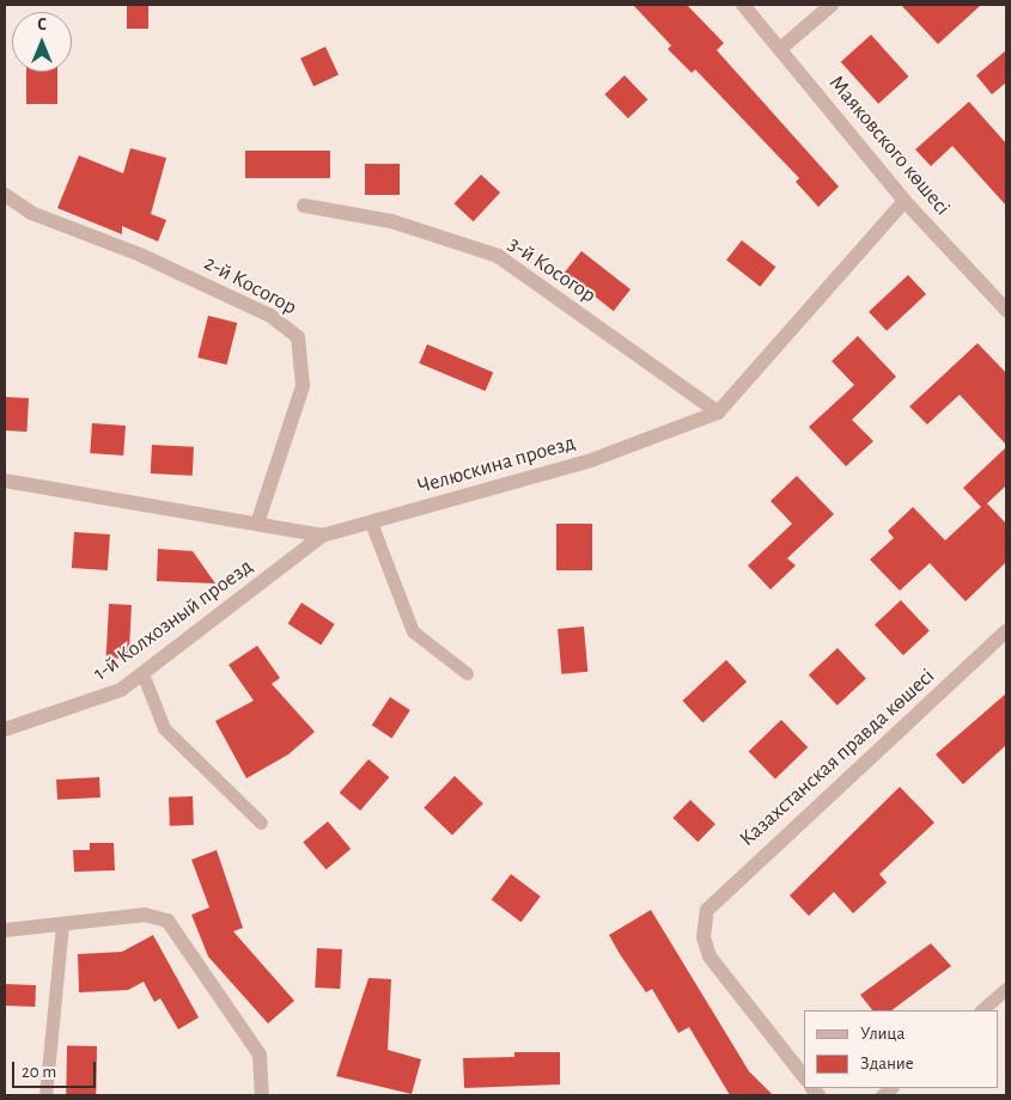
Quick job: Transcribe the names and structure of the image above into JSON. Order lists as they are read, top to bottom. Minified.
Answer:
{"streets":{"street":["Маяковского көшесі","3-й Косогор","2-й Косогор","Челюскина проезд","1-й Колхозный проезд","Казахстанская правда көшесі"]},"crossings":[["Маяковского көшесі","Челюскина проезд"],["3-й Косогор","Челюскина проезд"],["2-й Косогор","Челюскина проезд"],["Челюскина проезд","1-й Колхозный проезд"]],"legend":["Улица","Здание"],"scale_bar":"20 m","north":"top"}
